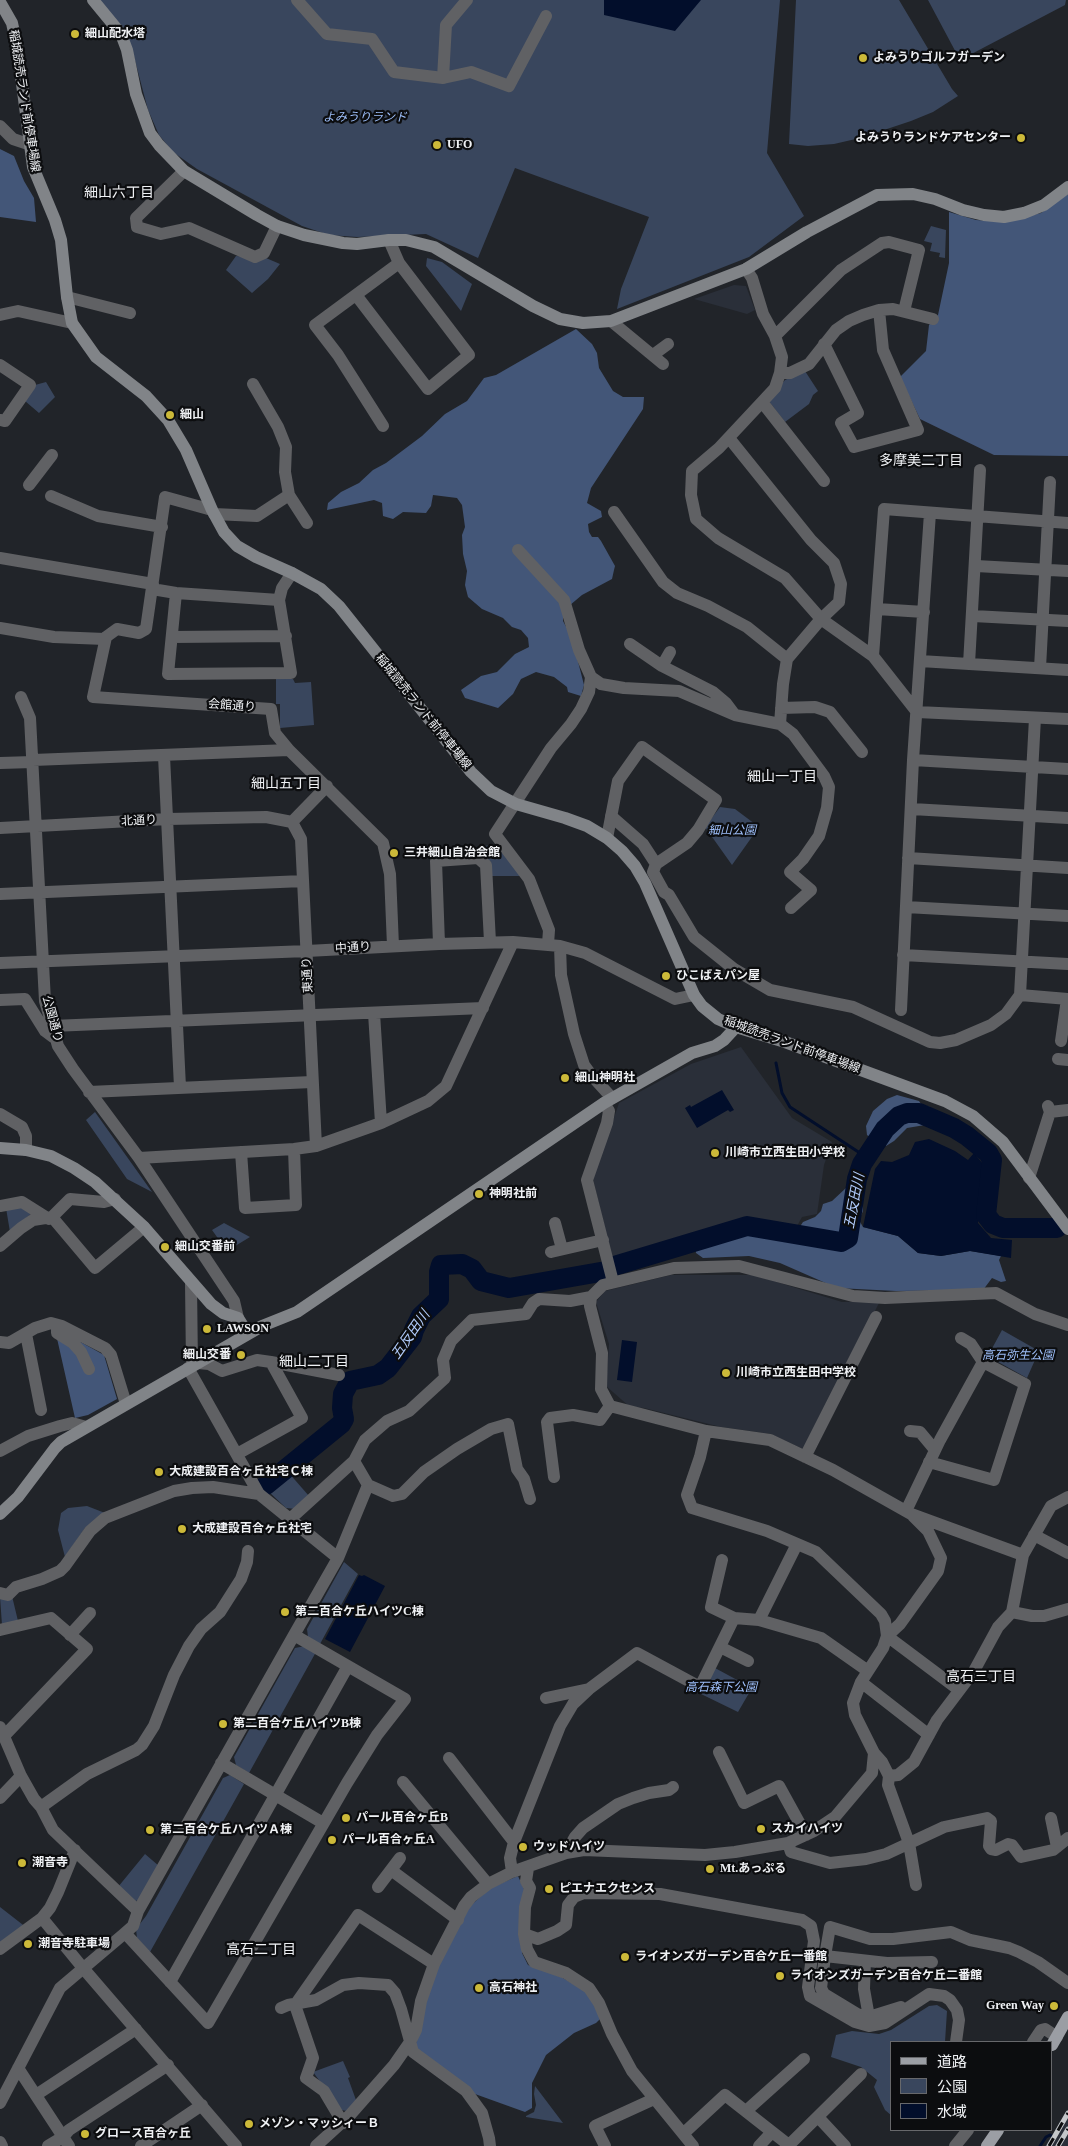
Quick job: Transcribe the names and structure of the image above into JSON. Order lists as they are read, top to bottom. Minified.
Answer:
{"streets":{"street":["稲城読売ランド前停車場線","会館通り","北通り","中通り","東通り","公園通り"]},"crossings":[["稲城読売ランド前停車場線","中通り"],["会館通り","中通り"],["北通り","東通り"],["北通り","公園通り"],["中通り","東通り"],["中通り","公園通り"]],"districts":["細山六丁目","多摩美二丁目","細山一丁目","細山五丁目","細山二丁目","高石三丁目","高石二丁目"],"water":["五反田川"],"parks":["よみうりランド","細山公園","高石弥生公園","高石森下公園"],"places":["細山配水塔","よみうりゴルフガーデン","よみうりランドケアセンター","UFO","細山","三井細山自治会館","ひこばえパン屋","細山神明社","川崎市立西生田小学校","神明社前","細山交番前","LAWSON","細山交番","川崎市立西生田中学校","大成建設百合ヶ丘社宅Ｃ棟","大成建設百合ヶ丘社宅","第二百合ケ丘ハイツC棟","第二百合ケ丘ハイツB棟","パール百合ヶ丘B","スカイハイツ","第二百合ケ丘ハイツＡ棟","パール百合ヶ丘A","ウッドハイツ","潮音寺","Mt.あっぷる","ピエナエクセンス","潮音寺駐車場","ライオンズガーデン百合ケ丘一番館","ライオンズガーデン百合ケ丘二番館","高石神社","Green Way","メゾン・マッシィーＢ","グロース百合ヶ丘"],"legend":["道路","公園","水域"]}
